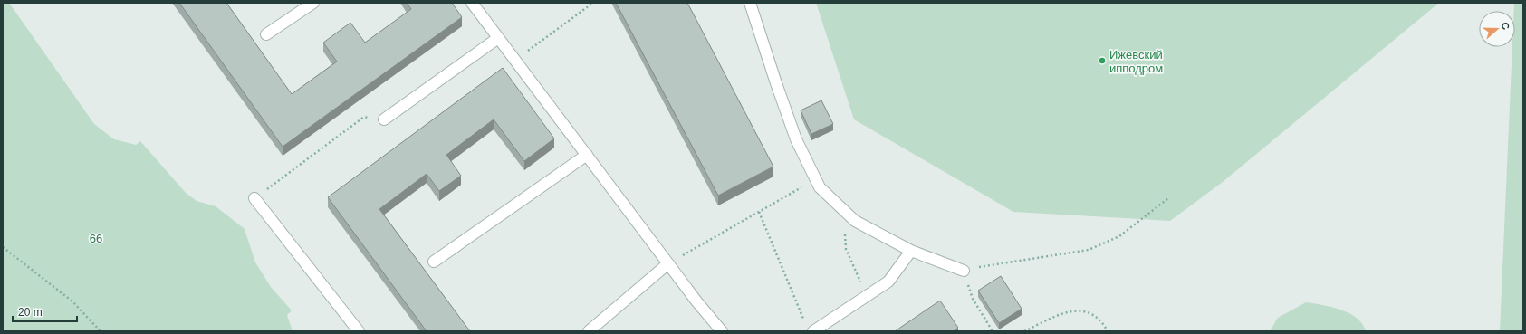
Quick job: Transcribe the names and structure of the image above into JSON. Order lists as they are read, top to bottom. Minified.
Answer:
{"parks":["66"],"places":["Ижевский ипподром"],"scale_bar":"20 m","north":"right"}
